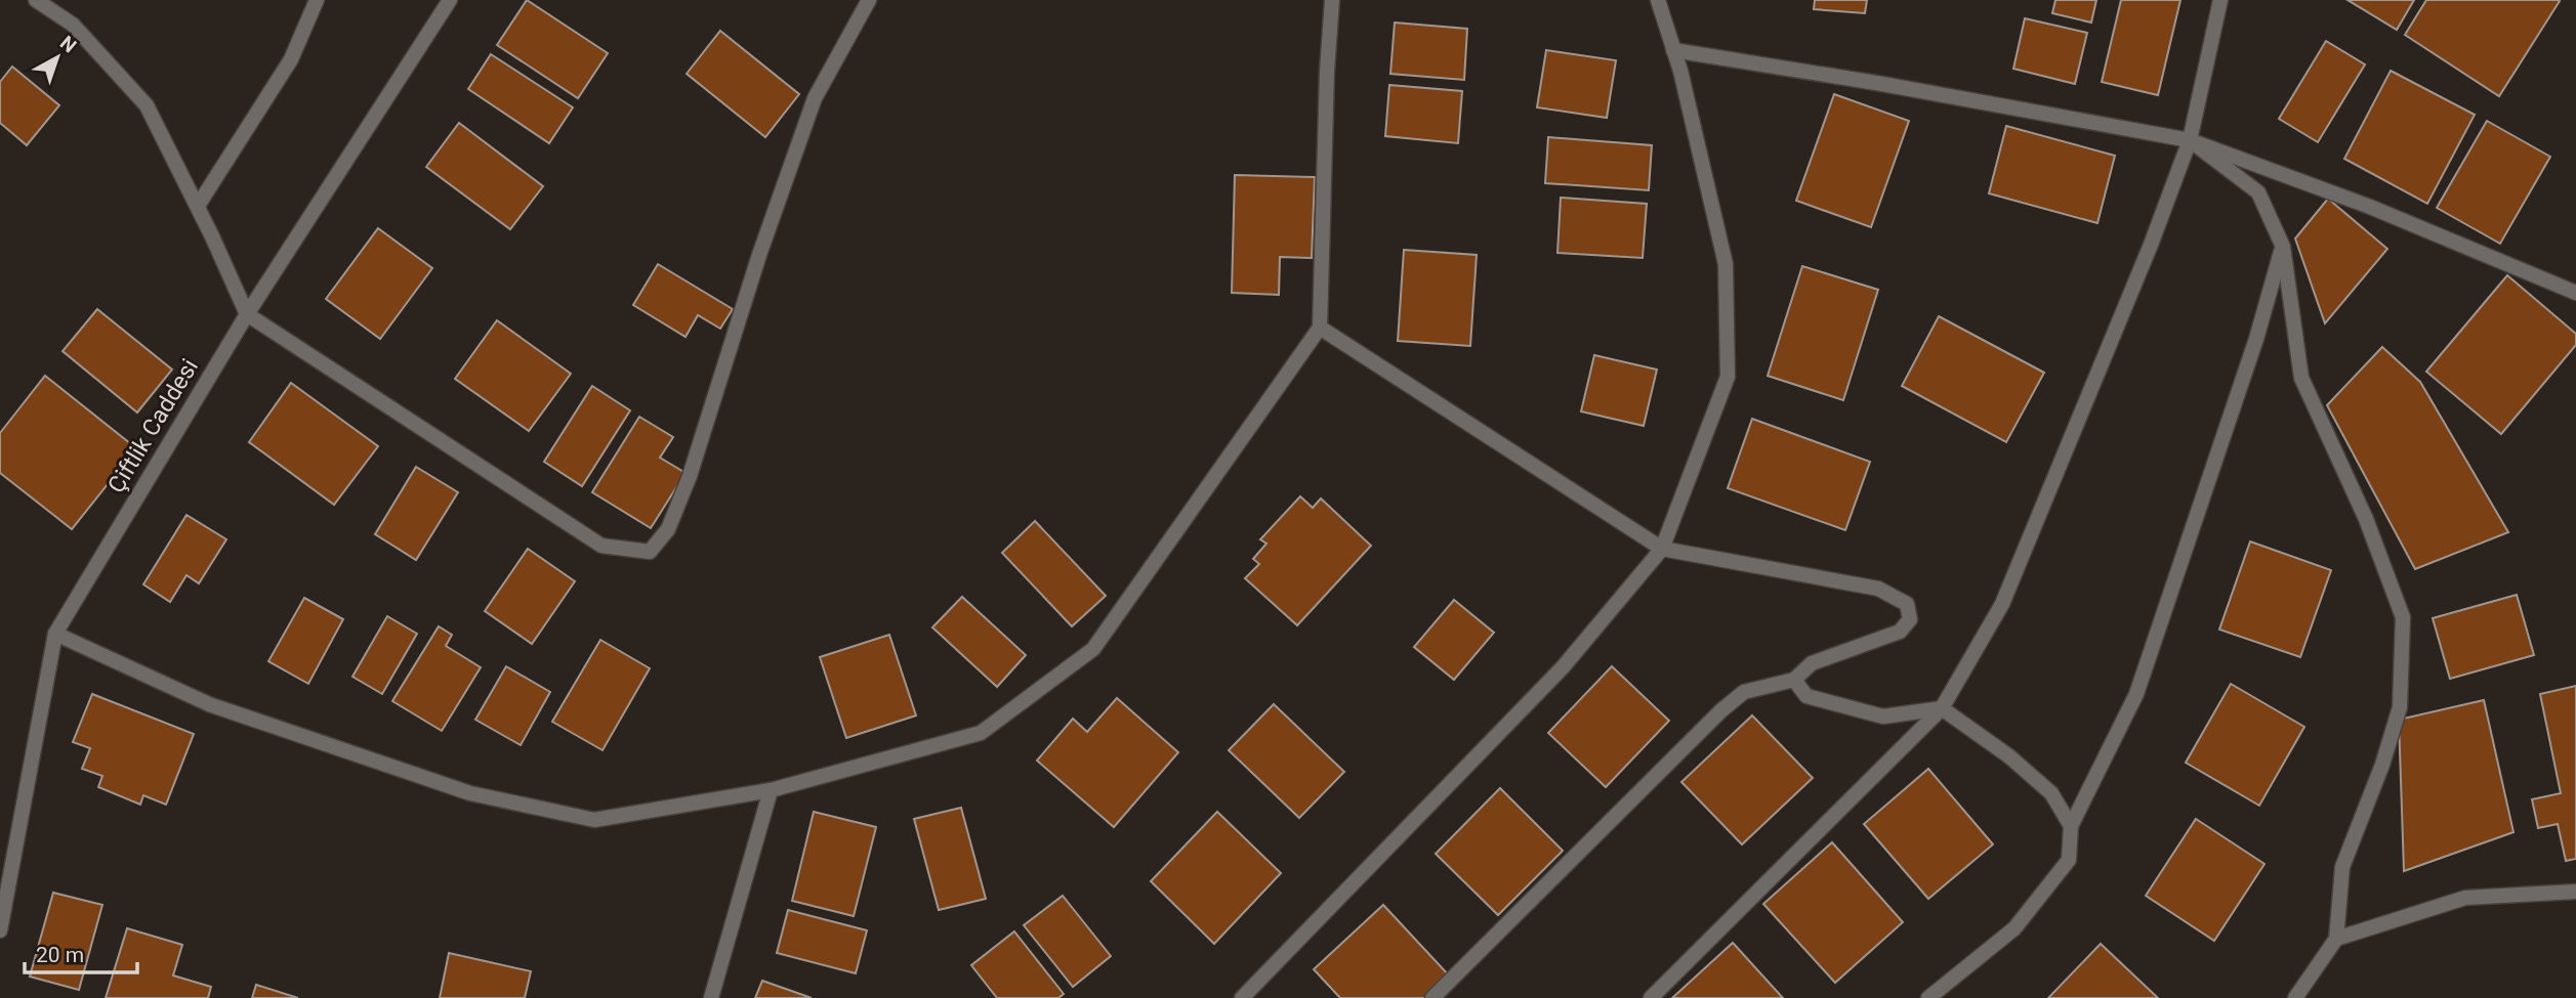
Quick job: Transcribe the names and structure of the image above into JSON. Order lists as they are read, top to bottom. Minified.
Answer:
{"streets":{"street":["Çiftlik Caddesi"]},"scale_bar":"20 m","north":"top right"}
